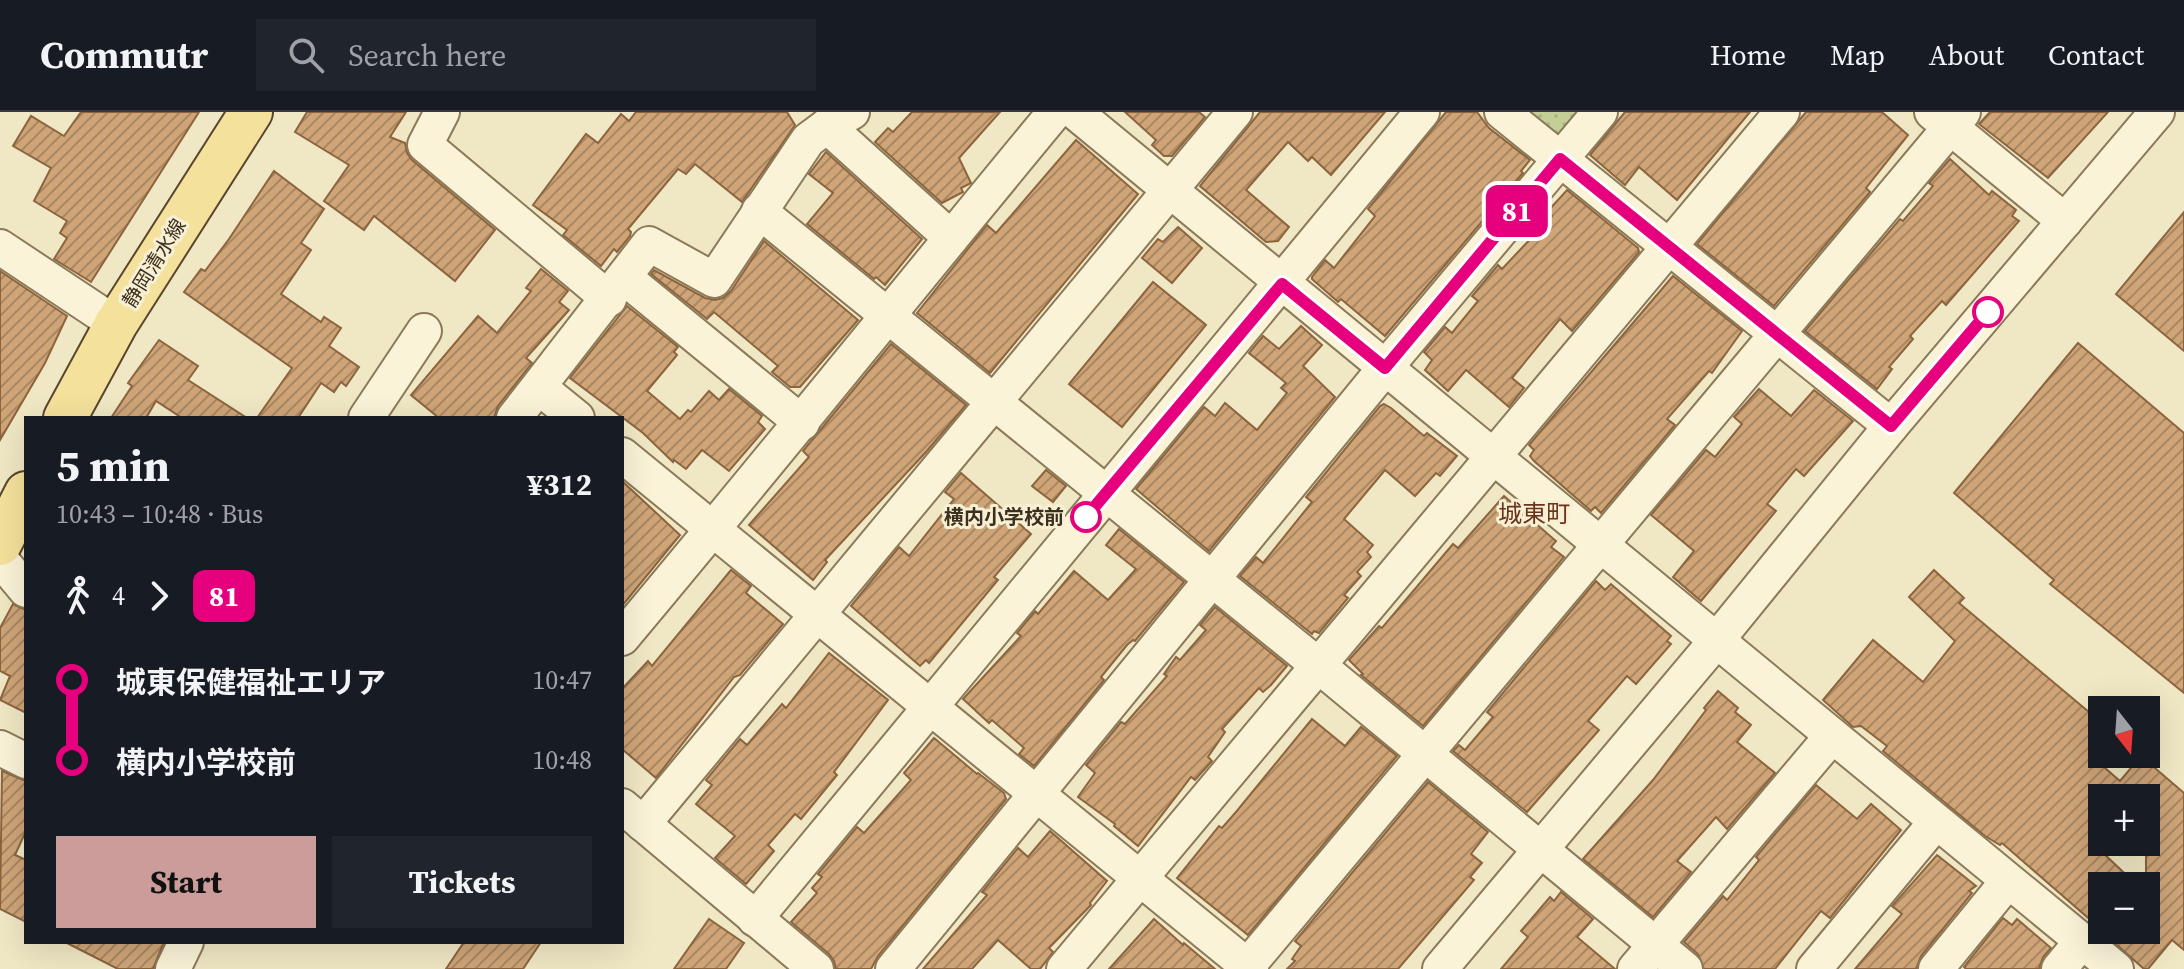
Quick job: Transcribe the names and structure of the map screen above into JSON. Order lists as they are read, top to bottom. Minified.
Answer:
{"streets":{"main road":["静岡清水線"]},"districts":["城東町"],"places":["横内小学校前"],"lines":["bus line 81"],"north":"bottom","page":{"header":"Commutr","search":"Search here","nav":["Home","Map","About","Contact"],"on_map":"81","heading":["5 min","10:43 – 10:48 · Bus","¥312"],"legs":["4","81"],"list":[{"name":"城東保健福祉エリア","value":"10:47"},{"name":"横内小学校前","value":"10:48"}],"map_buttons":["+","−"],"buttons":["Start","Tickets"]}}
